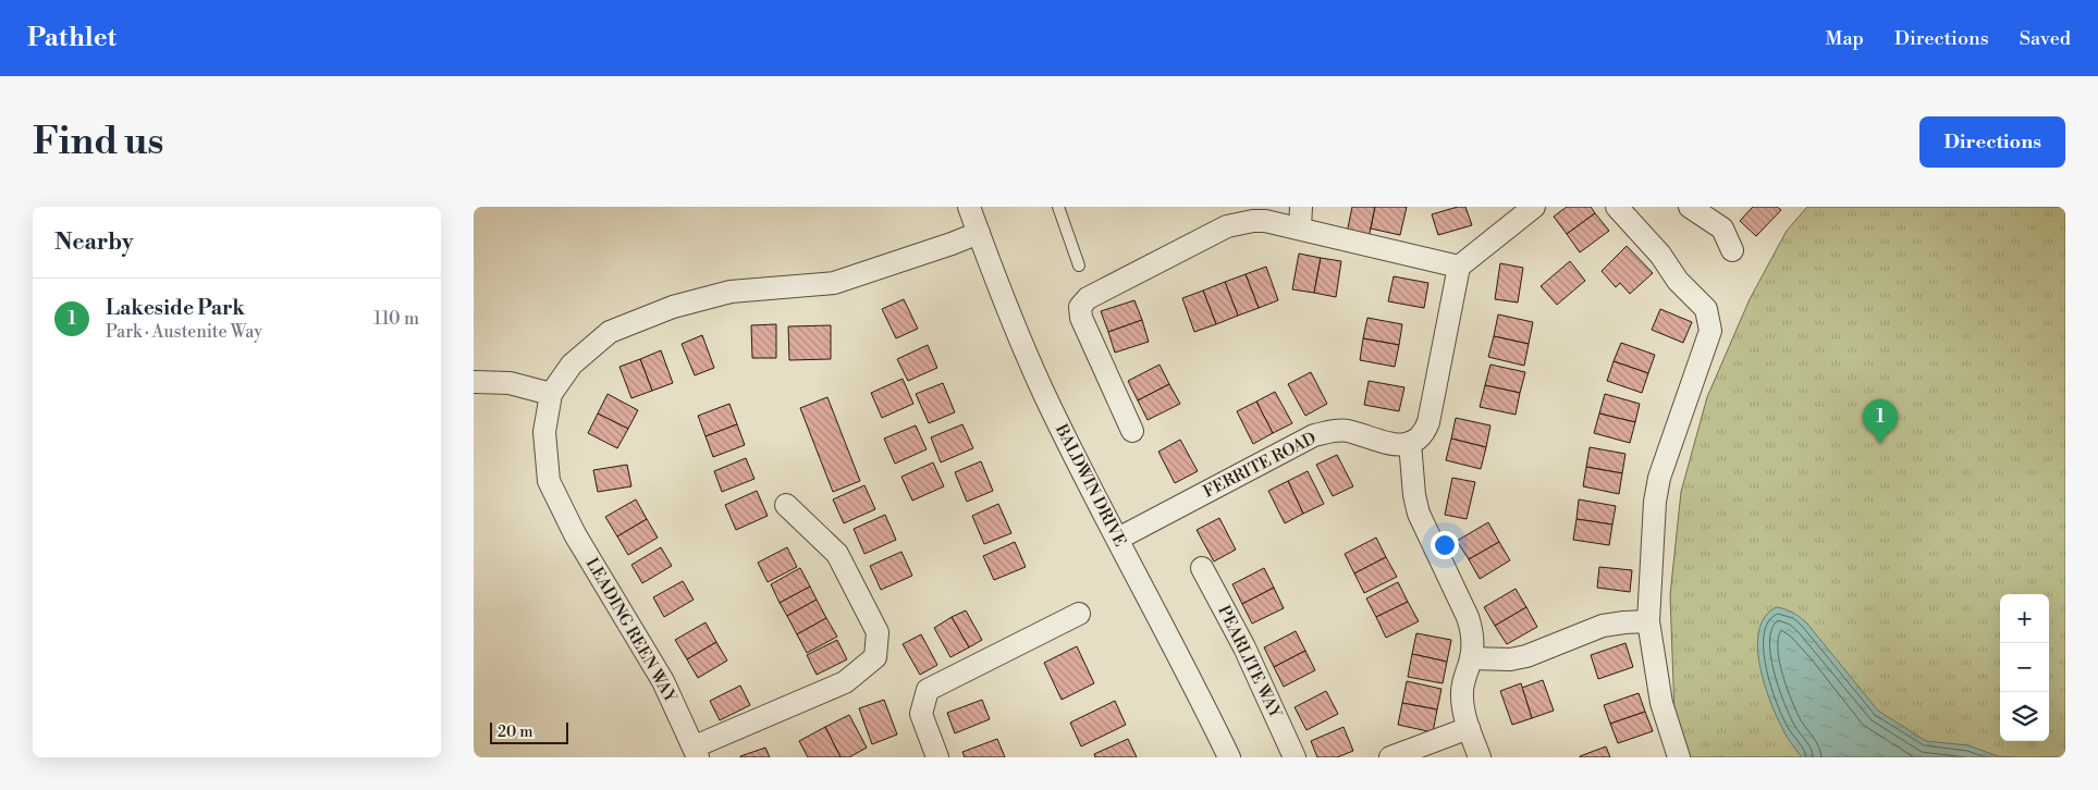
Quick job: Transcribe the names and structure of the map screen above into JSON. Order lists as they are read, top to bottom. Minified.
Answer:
{"streets":{"street":["FERRITE ROAD","BALDWIN DRIVE","LEADING REEN WAY","PEARLITE WAY"]},"crossings":[["FERRITE ROAD","BALDWIN DRIVE"],["BALDWIN DRIVE","LEADING REEN WAY"]],"scale_bar":"20 m","page":{"header":"Pathlet","nav":["Map","Directions","Saved"],"buttons":"Directions","title":"Find us","heading":"Nearby","list":[{"mark":"1","name":"Lakeside Park","note":"Park · Austenite Way","value":"110 m"}],"pins":"1","map_buttons":["+","−"],"scale":"20 m"}}
